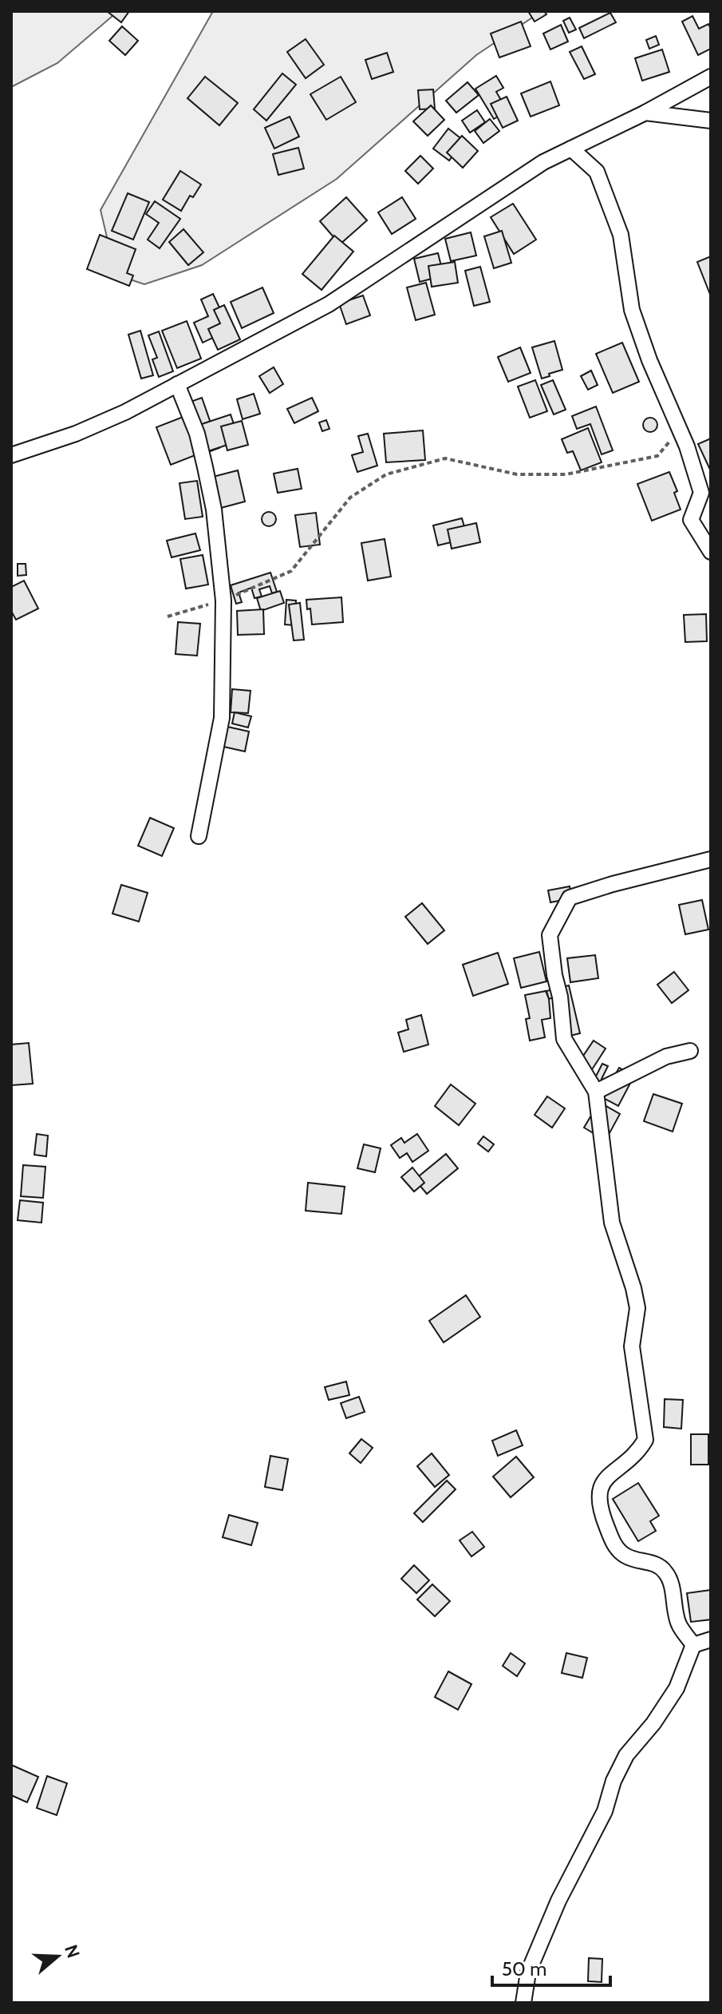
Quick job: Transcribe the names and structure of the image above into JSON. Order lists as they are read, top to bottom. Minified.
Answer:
{"scale_bar":"50 m","north":"right"}
